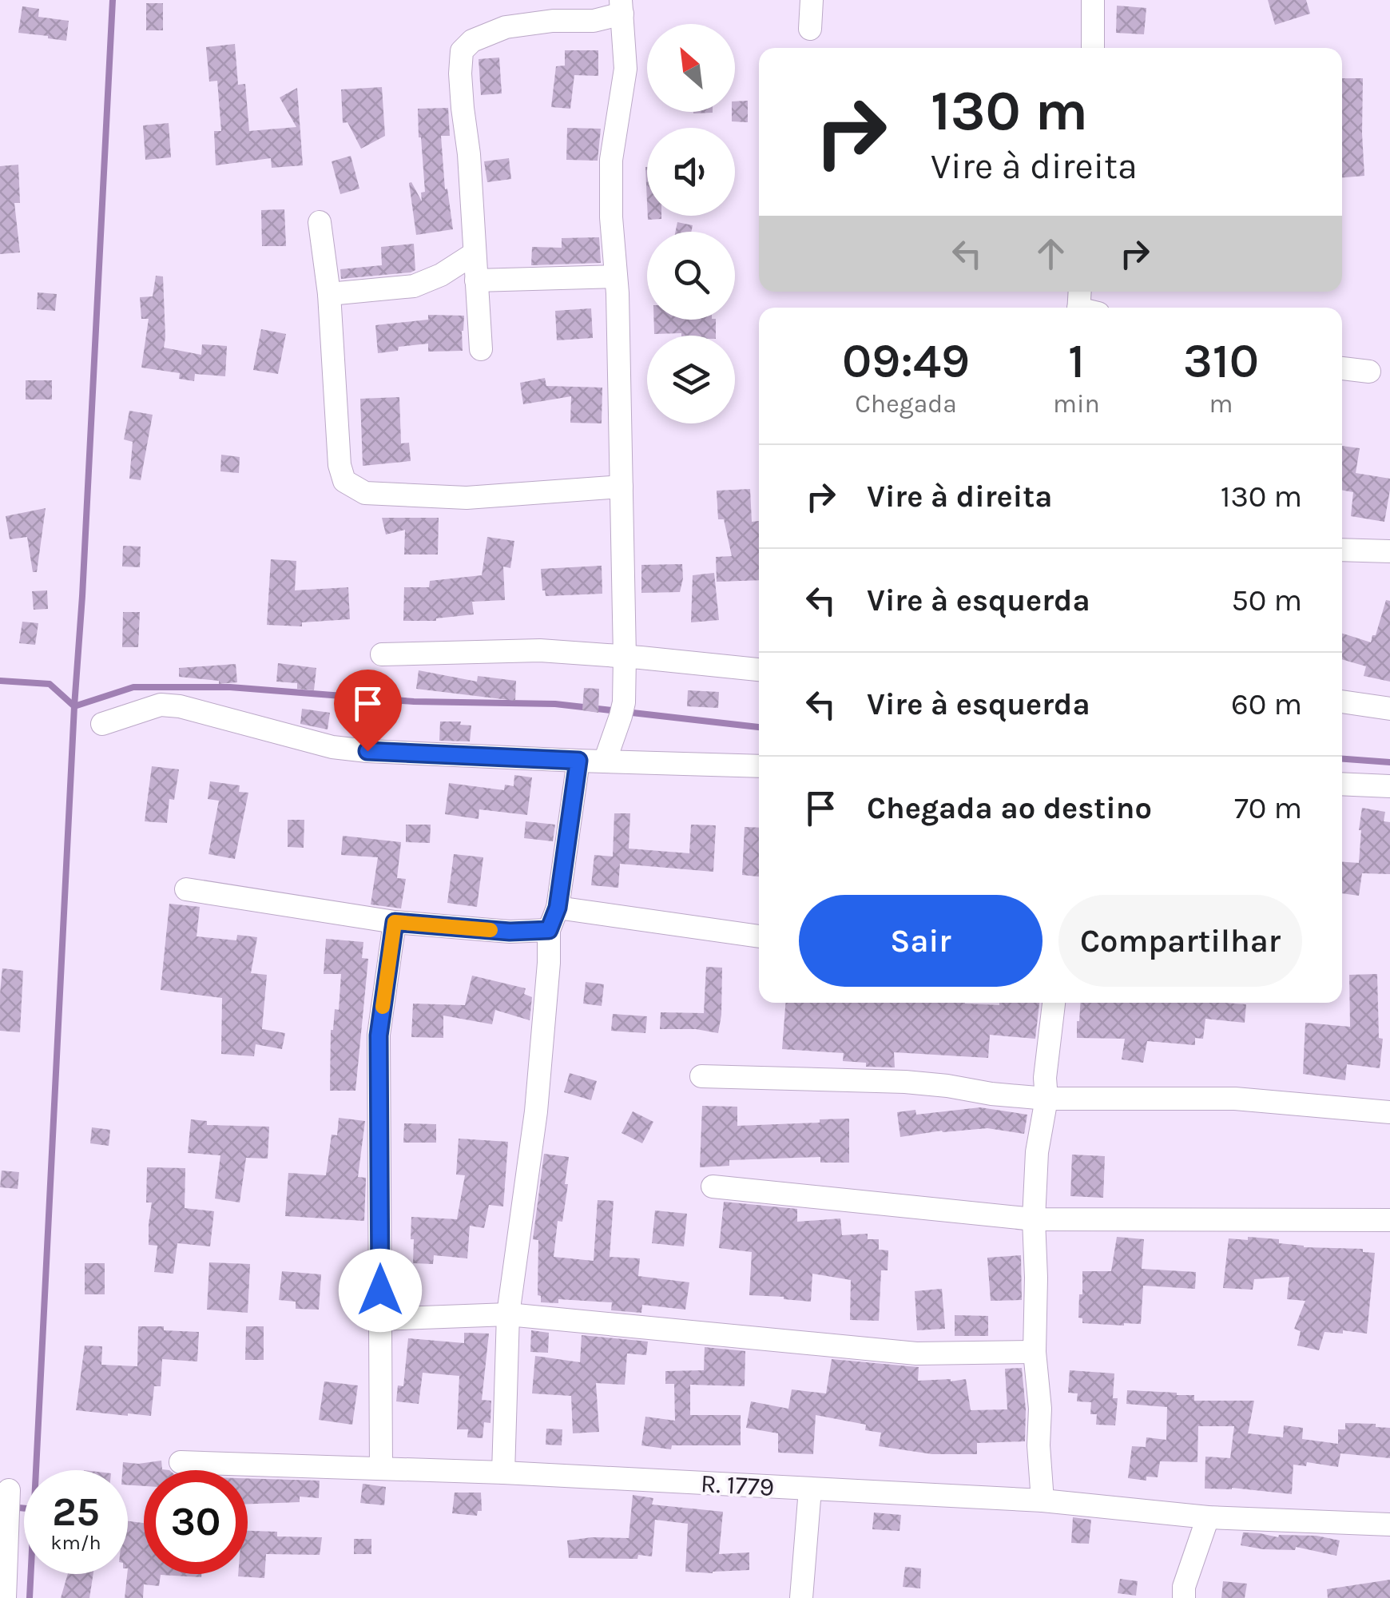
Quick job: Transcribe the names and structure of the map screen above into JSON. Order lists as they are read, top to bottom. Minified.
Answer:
{"streets":{"street":["R. 1779"]},"north":"top left","page":{"turn":["130 m","Vire à direita"],"eta":["09:49","Chegada","1","min","310","m"],"list":[{"name":"Vire à direita","value":"130 m"},{"name":"Vire à esquerda","value":"50 m"},{"name":"Vire à esquerda","value":"60 m"},{"name":"Chegada ao destino","value":"70 m"}],"buttons":["Sair","Compartilhar"],"speed":"25 km/h","limit":"30"}}
